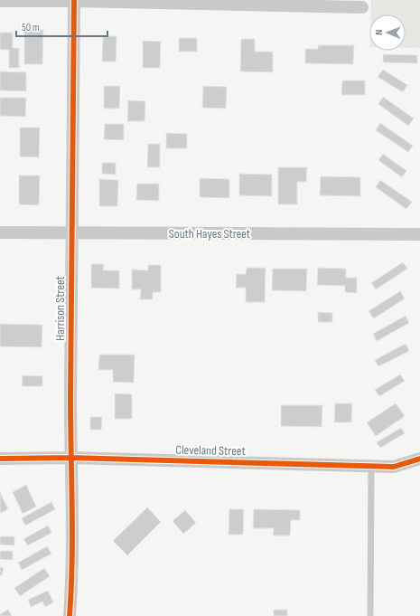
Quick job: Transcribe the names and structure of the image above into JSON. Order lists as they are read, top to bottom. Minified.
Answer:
{"streets":{"street":["South Hayes Street","Harrison Street","Cleveland Street"]},"crossings":[["South Hayes Street","Harrison Street"],["Harrison Street","Cleveland Street"]],"scale_bar":"50 m","north":"left"}
